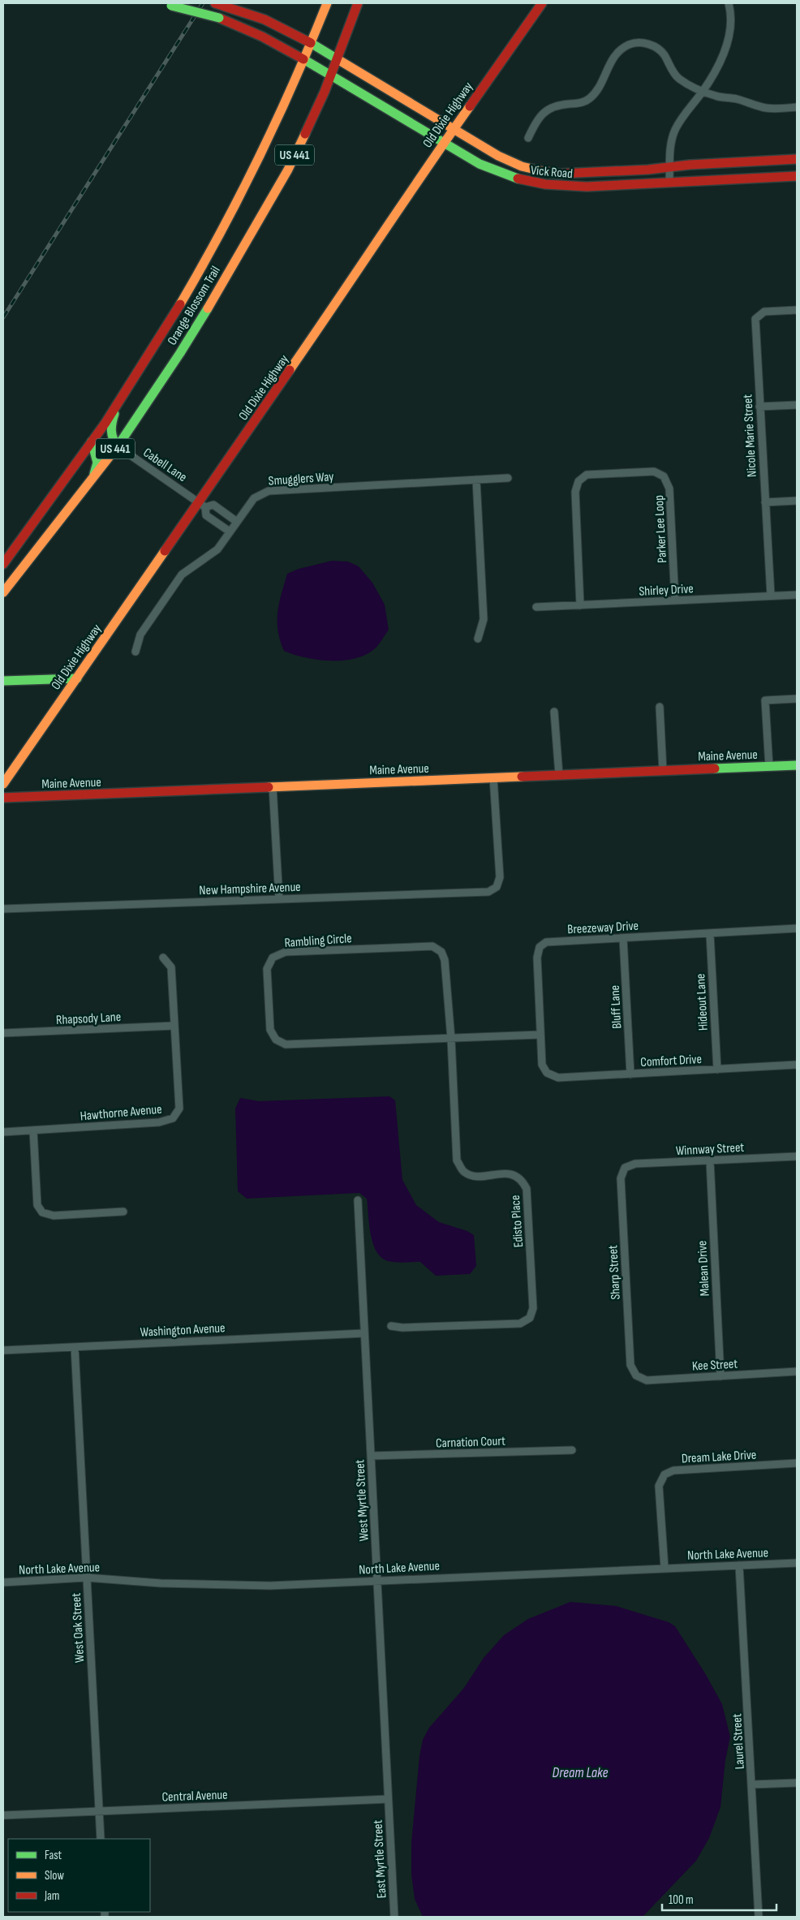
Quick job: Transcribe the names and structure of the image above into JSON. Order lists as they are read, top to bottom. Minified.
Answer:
{"streets":{"main road":["Old Dixie Highway","US 441","Vick Road","Orange Blossom Trail","Maine Avenue"],"street":["Nicole Marie Street","Cabell Lane","Smugglers Way","Parker Lee Loop","Shirley Drive","New Hampshire Avenue","Breezeway Drive","Rambling Circle","Hideout Lane","Bluff Lane","Rhapsody Lane","Comfort Drive","Hawthorne Avenue","Winnway Street","Edisto Place","Malean Drive","Sharp Street","Washington Avenue","Kee Street","Carnation Court","Dream Lake Drive","West Myrtle Street","North Lake Avenue","West Oak Street","Laurel Street","Central Avenue","East Myrtle Street"]},"crossings":[["Old Dixie Highway","Vick Road"],["Old Dixie Highway","Cabell Lane"],["Vick Road","Orange Blossom Trail"],["Orange Blossom Trail","Cabell Lane"],["Nicole Marie Street","Shirley Drive"],["Parker Lee Loop","Shirley Drive"],["Maine Avenue","New Hampshire Avenue"],["Breezeway Drive","Rambling Circle"],["Breezeway Drive","Hideout Lane"],["Breezeway Drive","Bluff Lane"],["Breezeway Drive","Comfort Drive"],["Rambling Circle","Edisto Place"],["Hideout Lane","Comfort Drive"],["Bluff Lane","Comfort Drive"],["Rhapsody Lane","Hawthorne Avenue"],["Winnway Street","Malean Drive"],["Winnway Street","Sharp Street"],["Malean Drive","Kee Street"],["Sharp Street","Kee Street"],["Washington Avenue","West Myrtle Street"],["Washington Avenue","West Oak Street"],["Carnation Court","West Myrtle Street"],["Dream Lake Drive","North Lake Avenue"],["West Myrtle Street","North Lake Avenue"],["West Myrtle Street","Central Avenue"],["West Myrtle Street","East Myrtle Street"],["North Lake Avenue","West Oak Street"],["North Lake Avenue","Laurel Street"],["West Oak Street","Central Avenue"],["Central Avenue","East Myrtle Street"]],"water":["Dream Lake"],"legend":["Fast","Slow","Jam"],"scale_bar":"100 m"}
